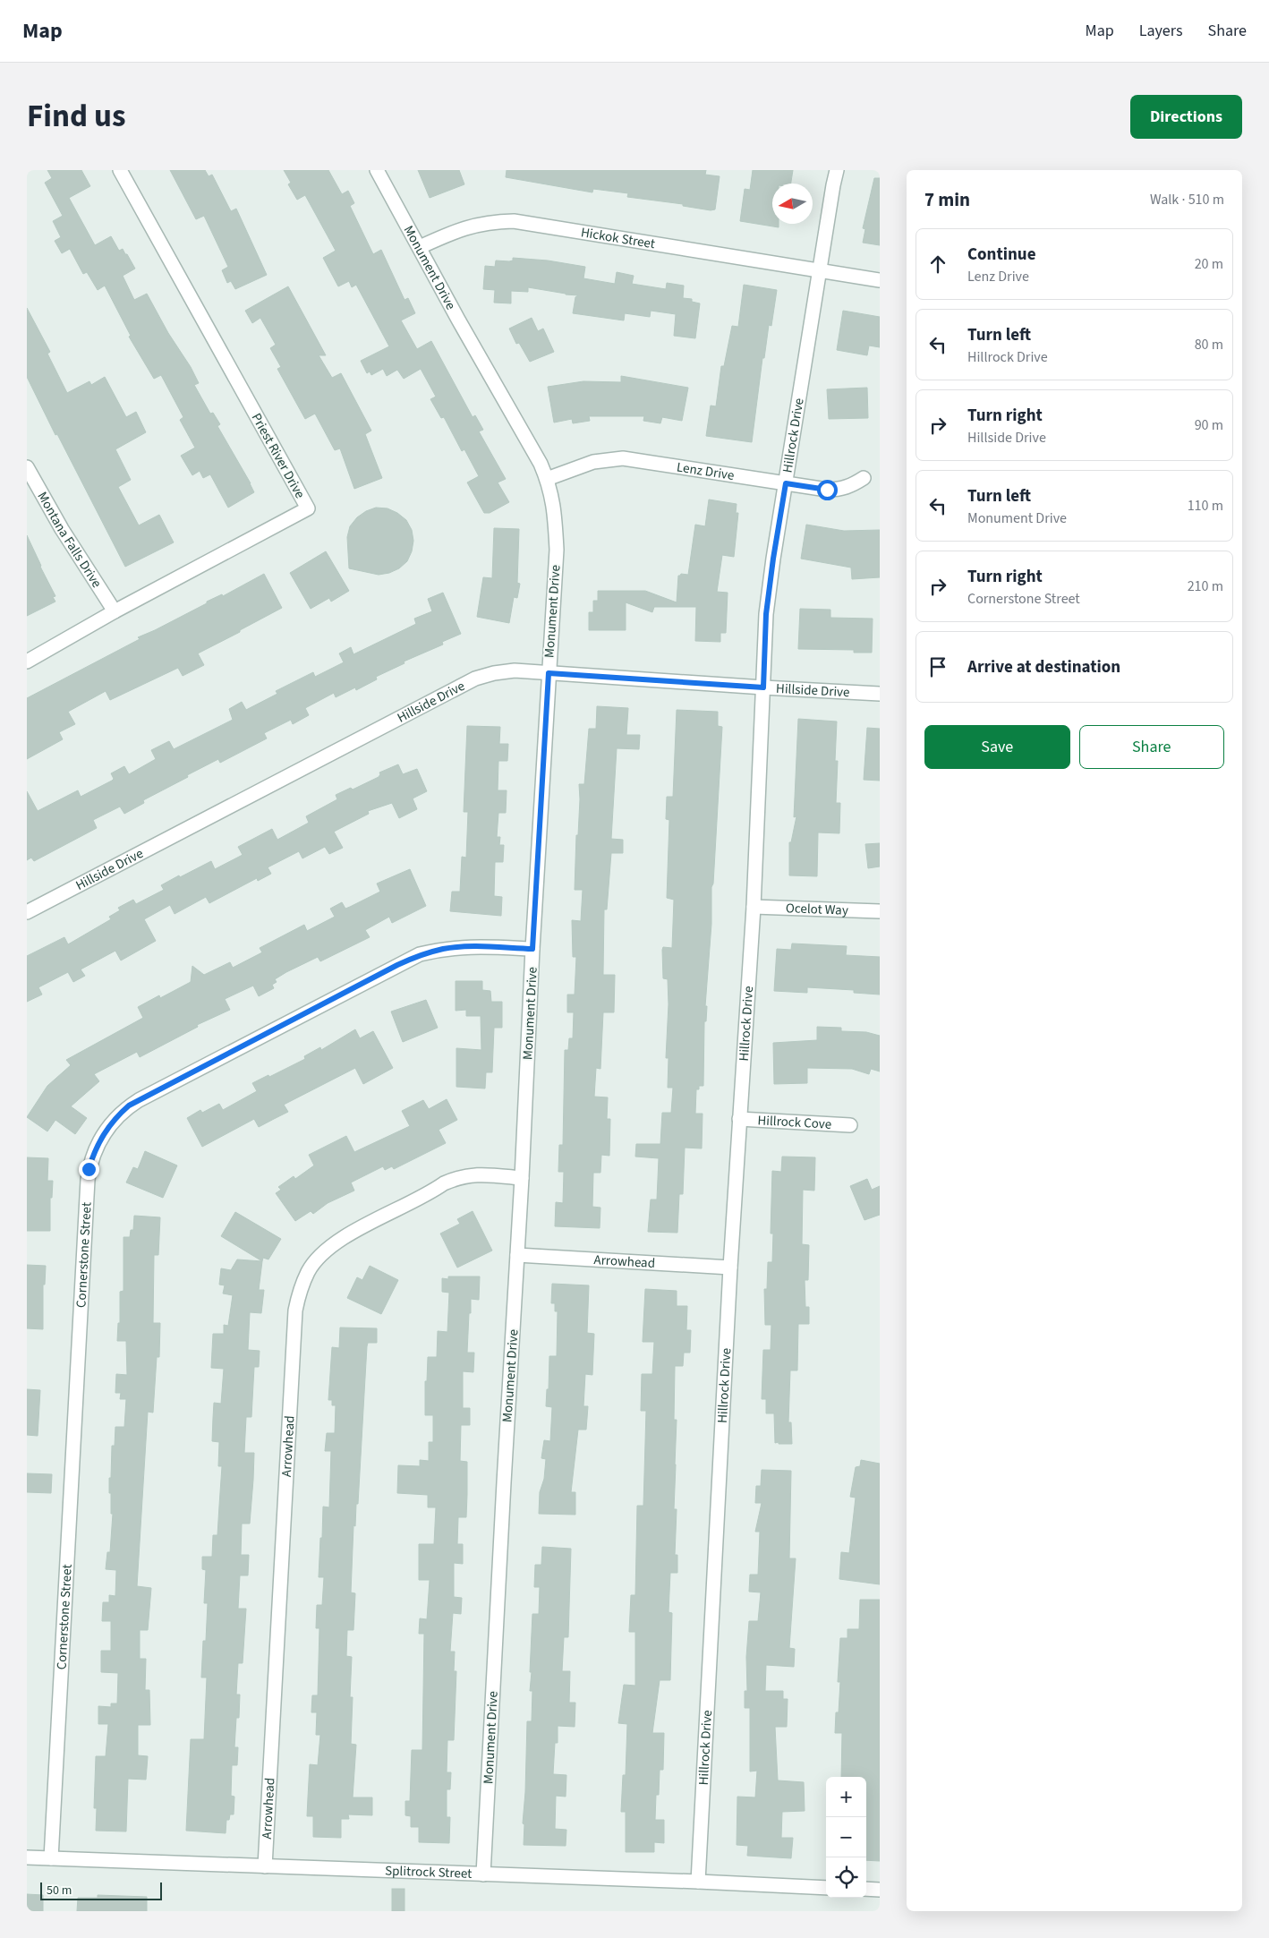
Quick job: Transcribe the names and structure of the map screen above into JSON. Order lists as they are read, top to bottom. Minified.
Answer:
{"streets":{"street":["Hickok Street","Monument Drive","Hillrock Drive","Priest River Drive","Lenz Drive","Montana Falls Drive","Hillside Drive","Ocelot Way","Hillrock Cove","Cornerstone Street","Arrowhead","Splitrock Street"]},"crossings":[["Hickok Street","Monument Drive"],["Hickok Street","Hillrock Drive"],["Monument Drive","Lenz Drive"],["Monument Drive","Hillside Drive"],["Monument Drive","Cornerstone Street"],["Monument Drive","Arrowhead"],["Monument Drive","Splitrock Street"],["Hillrock Drive","Lenz Drive"],["Hillrock Drive","Hillside Drive"],["Hillrock Drive","Ocelot Way"],["Hillrock Drive","Hillrock Cove"],["Hillrock Drive","Arrowhead"],["Hillrock Drive","Splitrock Street"],["Priest River Drive","Montana Falls Drive"],["Cornerstone Street","Splitrock Street"],["Arrowhead","Splitrock Street"]],"scale_bar":"50 m","north":"left","page":{"header":"Map","nav":["Map","Layers","Share"],"title":"Find us","buttons":["Directions",["Save","Share"]],"heading":["7 min","Walk · 510 m"],"list":[["Continue","Lenz Drive","20 m"],["Turn left","Hillrock Drive","80 m"],["Turn right","Hillside Drive","90 m"],["Turn left","Monument Drive","110 m"],["Turn right","Cornerstone Street","210 m"],"Arrive at destination"],"map_buttons":["+","−"],"scale":"50 m"}}
